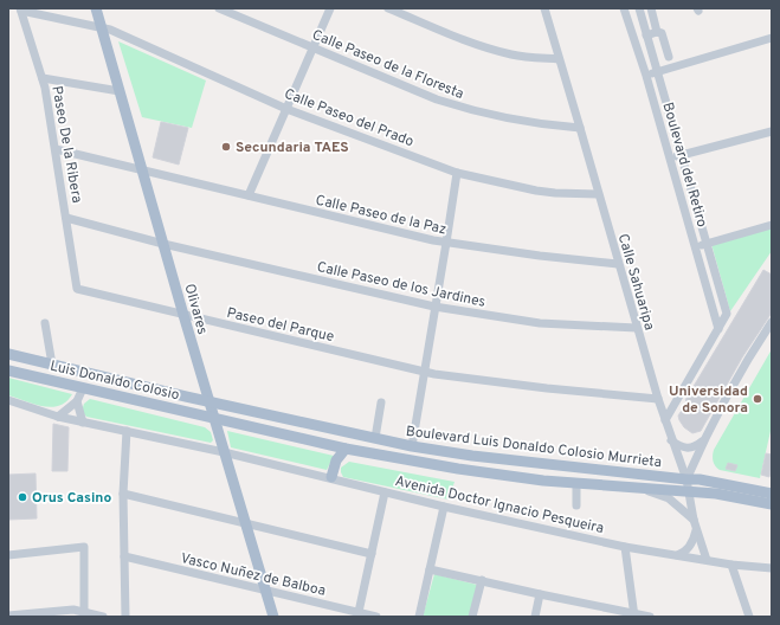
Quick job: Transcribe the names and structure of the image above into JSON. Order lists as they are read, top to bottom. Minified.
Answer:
{"streets":{"main road":["Olivares","Luis Donaldo Colosio","Boulevard Luis Donaldo Colosio Murrieta"],"street":["Calle Paseo de la Floresta","Calle Paseo del Prado","Paseo De la Ribera","Boulevard del Retiro","Calle Paseo de la Paz","Calle Sahuaripa","Calle Paseo de los Jardines","Paseo del Parque","Avenida Doctor Ignacio Pesqueira","Vasco Nuñez de Balboa"]},"crossings":[["Calle Paseo de la Floresta","Calle Sahuaripa"],["Calle Paseo del Prado","Paseo De la Ribera"],["Calle Paseo del Prado","Calle Sahuaripa"],["Calle Paseo del Prado","Olivares"],["Paseo De la Ribera","Calle Paseo de la Paz"],["Paseo De la Ribera","Calle Paseo de los Jardines"],["Paseo De la Ribera","Paseo del Parque"],["Calle Paseo de la Paz","Calle Sahuaripa"],["Calle Paseo de la Paz","Olivares"],["Calle Sahuaripa","Calle Paseo de los Jardines"],["Calle Sahuaripa","Paseo del Parque"],["Calle Sahuaripa","Boulevard Luis Donaldo Colosio Murrieta"],["Calle Sahuaripa","Avenida Doctor Ignacio Pesqueira"],["Calle Paseo de los Jardines","Olivares"],["Olivares","Paseo del Parque"],["Olivares","Luis Donaldo Colosio"],["Olivares","Boulevard Luis Donaldo Colosio Murrieta"],["Olivares","Avenida Doctor Ignacio Pesqueira"],["Olivares","Vasco Nuñez de Balboa"],["Luis Donaldo Colosio","Boulevard Luis Donaldo Colosio Murrieta"]],"places":["Secundaria TAES","Universidad de Sonora","Orus Casino"]}
